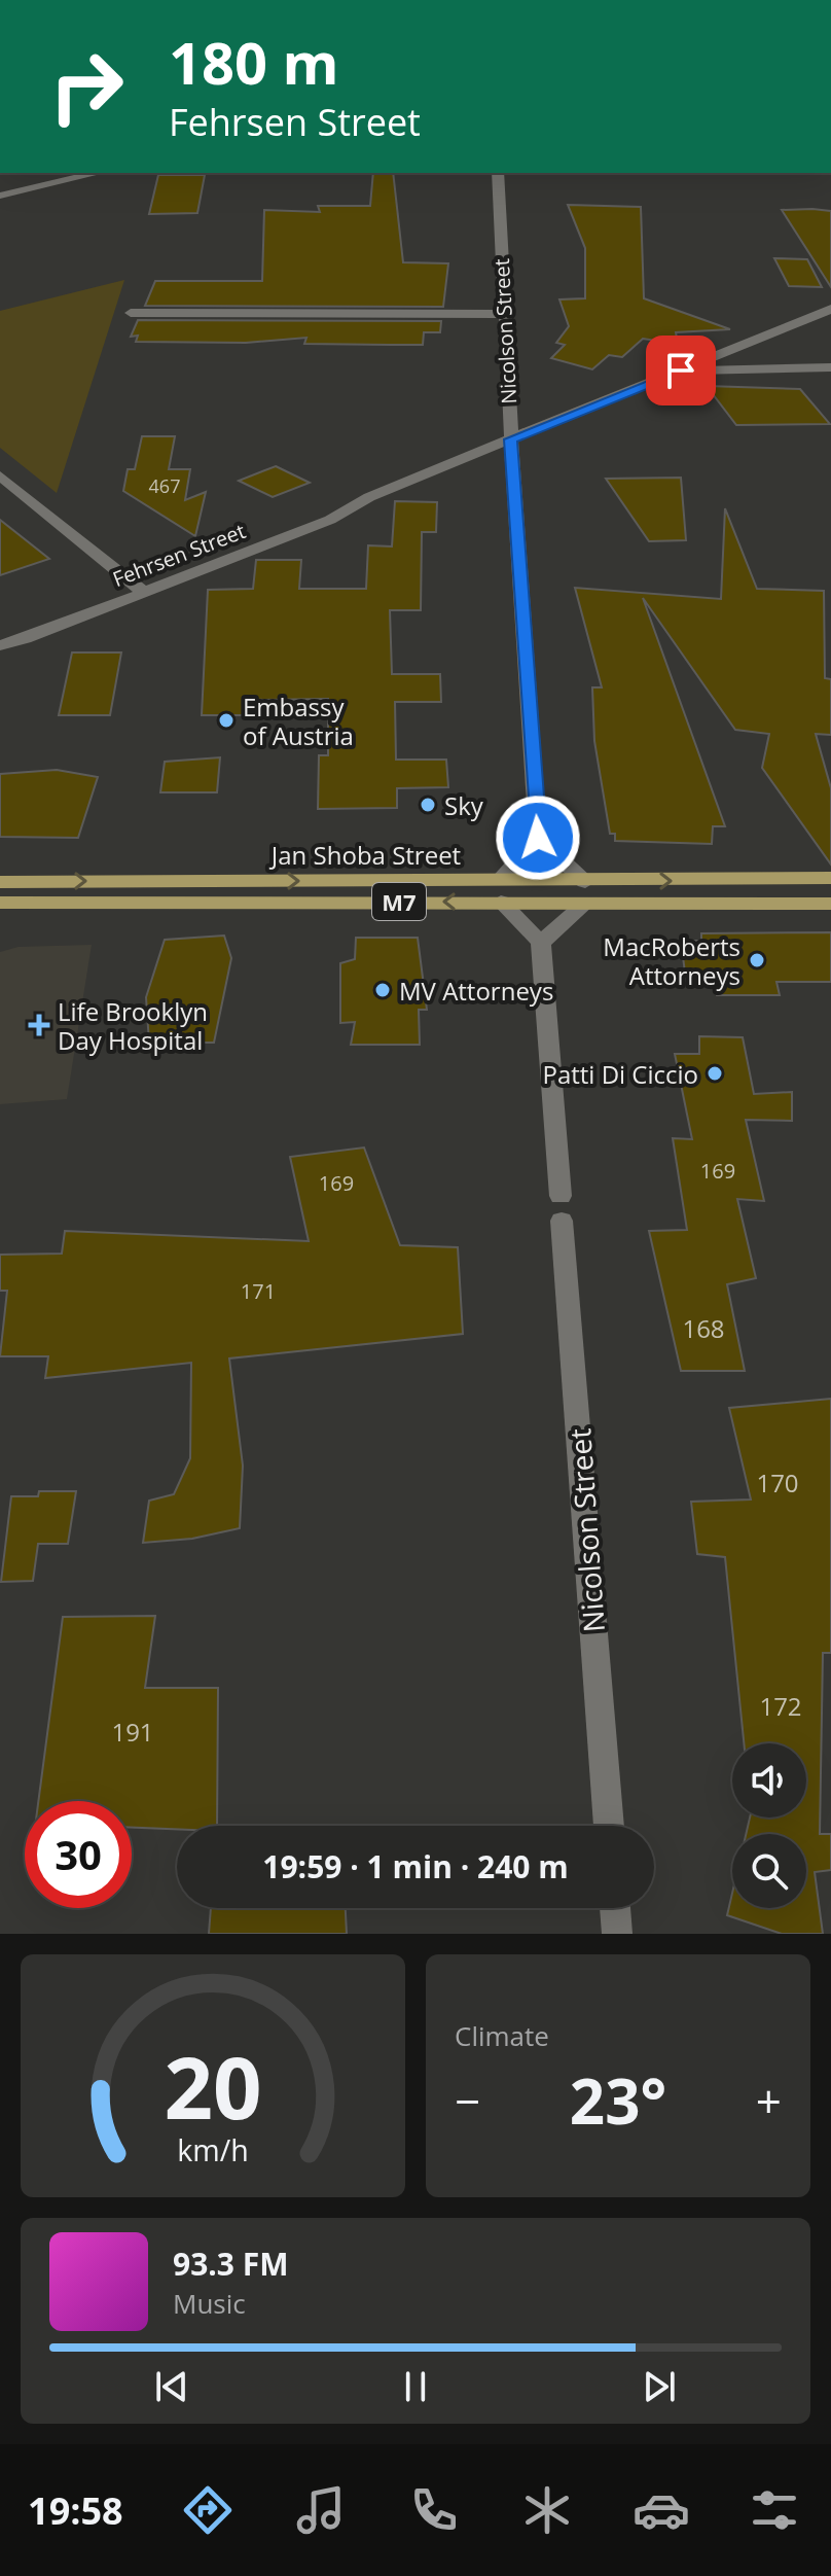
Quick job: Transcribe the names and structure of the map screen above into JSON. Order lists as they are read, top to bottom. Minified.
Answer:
{"streets":{"main road":["Jan Shoba Street","M7"],"street":["Nicolson Street","Fehrsen Street"]},"crossings":[["Nicolson Street","Fehrsen Street"]],"places":{"other":["Embassy of Austria","Sky","MacRoberts Attorneys","MV Attorneys","Patti Di Ciccio"],"health":["Life Brooklyn Day Hospital"]},"house_numbers":["467","169","169","171","168","170","172","191"],"page":{"turn":["180 m","Fehrsen Street"],"limit":"30","trip":"19:59 · 1 min · 240 m","tile":"Climate","heat":["−","23°","+"],"song":["93.3 FM","Music"],"tabs":"19:58","gauge":["20","km/h"]}}
